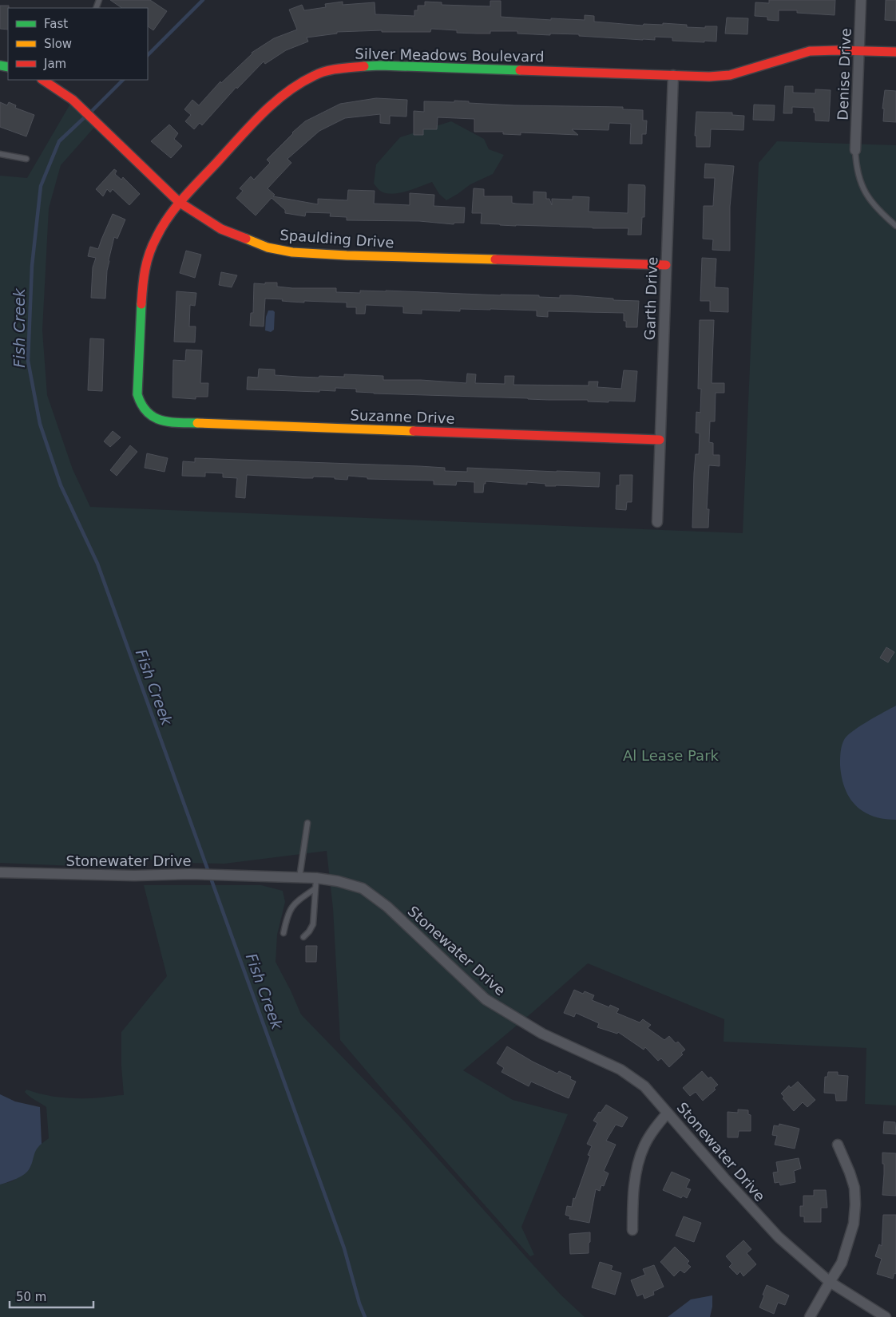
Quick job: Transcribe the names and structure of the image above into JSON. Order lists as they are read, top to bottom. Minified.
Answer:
{"streets":{"street":["Silver Meadows Boulevard","Denise Drive","Spaulding Drive","Garth Drive","Suzanne Drive","Stonewater Drive"]},"crossings":[["Silver Meadows Boulevard","Denise Drive"],["Silver Meadows Boulevard","Spaulding Drive"],["Silver Meadows Boulevard","Garth Drive"],["Silver Meadows Boulevard","Suzanne Drive"],["Spaulding Drive","Garth Drive"],["Garth Drive","Suzanne Drive"]],"water":["Fish Creek"],"parks":["Al Lease Park"],"legend":["Fast","Slow","Jam"],"scale_bar":"50 m"}
